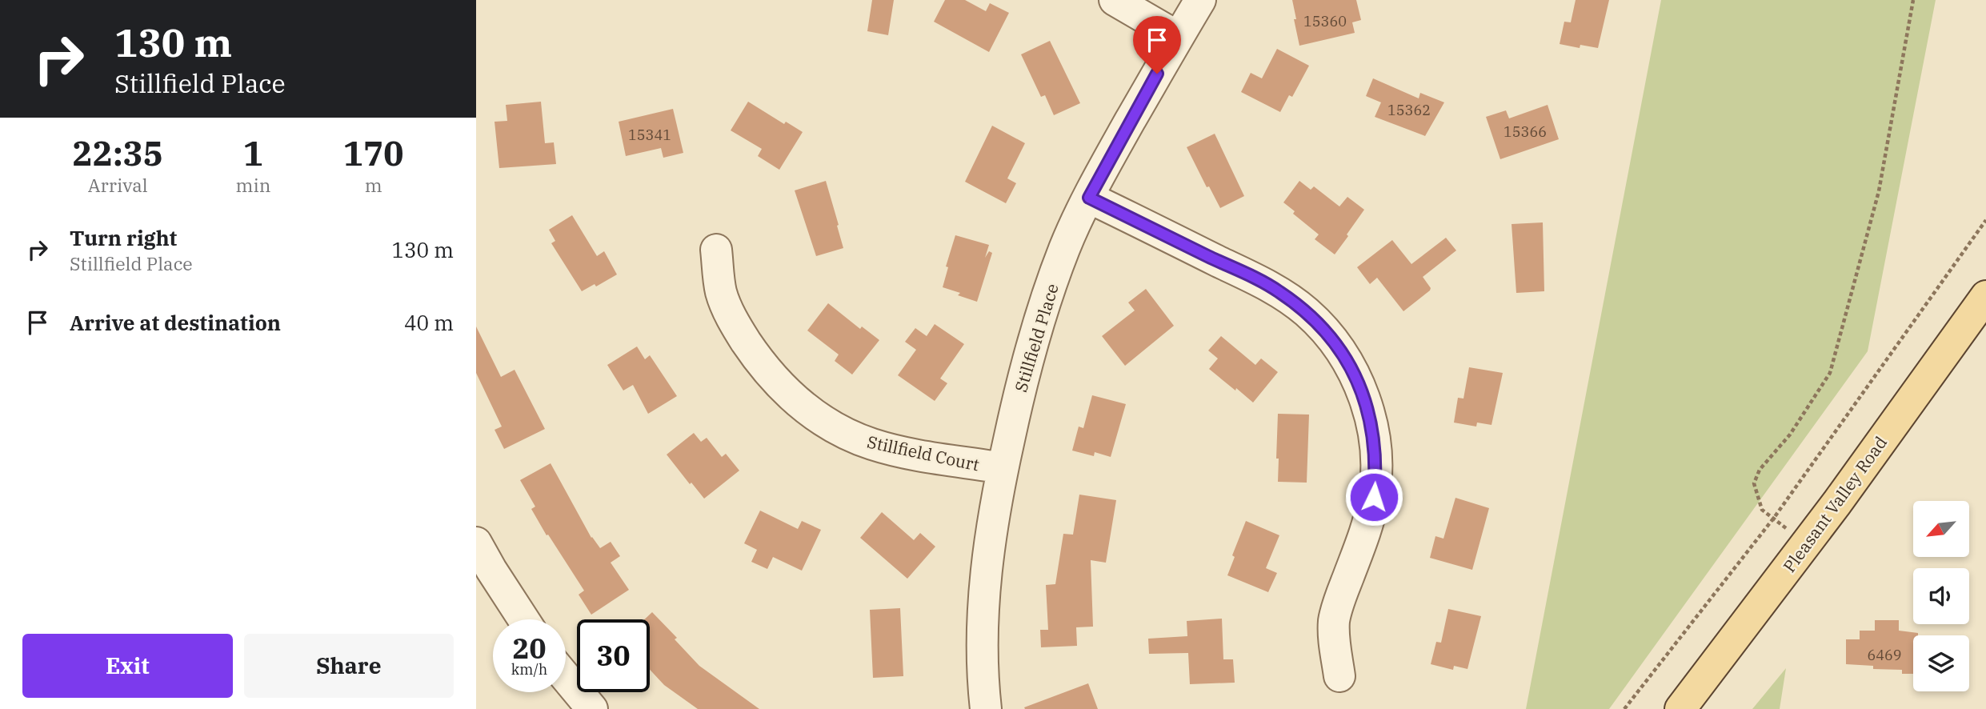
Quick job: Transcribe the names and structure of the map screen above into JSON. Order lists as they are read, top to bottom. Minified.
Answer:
{"streets":{"main road":["Pleasant Valley Road"],"street":["Stillfield Place","Stillfield Court"]},"crossings":[["Stillfield Place","Stillfield Court"]],"house_numbers":["15360","15362","15366","15341","6469"],"north":"bottom left","page":{"turn":["130 m","Stillfield Place"],"eta":["22:35","Arrival","1","min","170","m"],"list":[{"name":"Turn right","note":"Stillfield Place","value":"130 m"},{"name":"Arrive at destination","value":"40 m"}],"speed":"20 km/h","limit":"30","buttons":["Exit","Share"]}}
